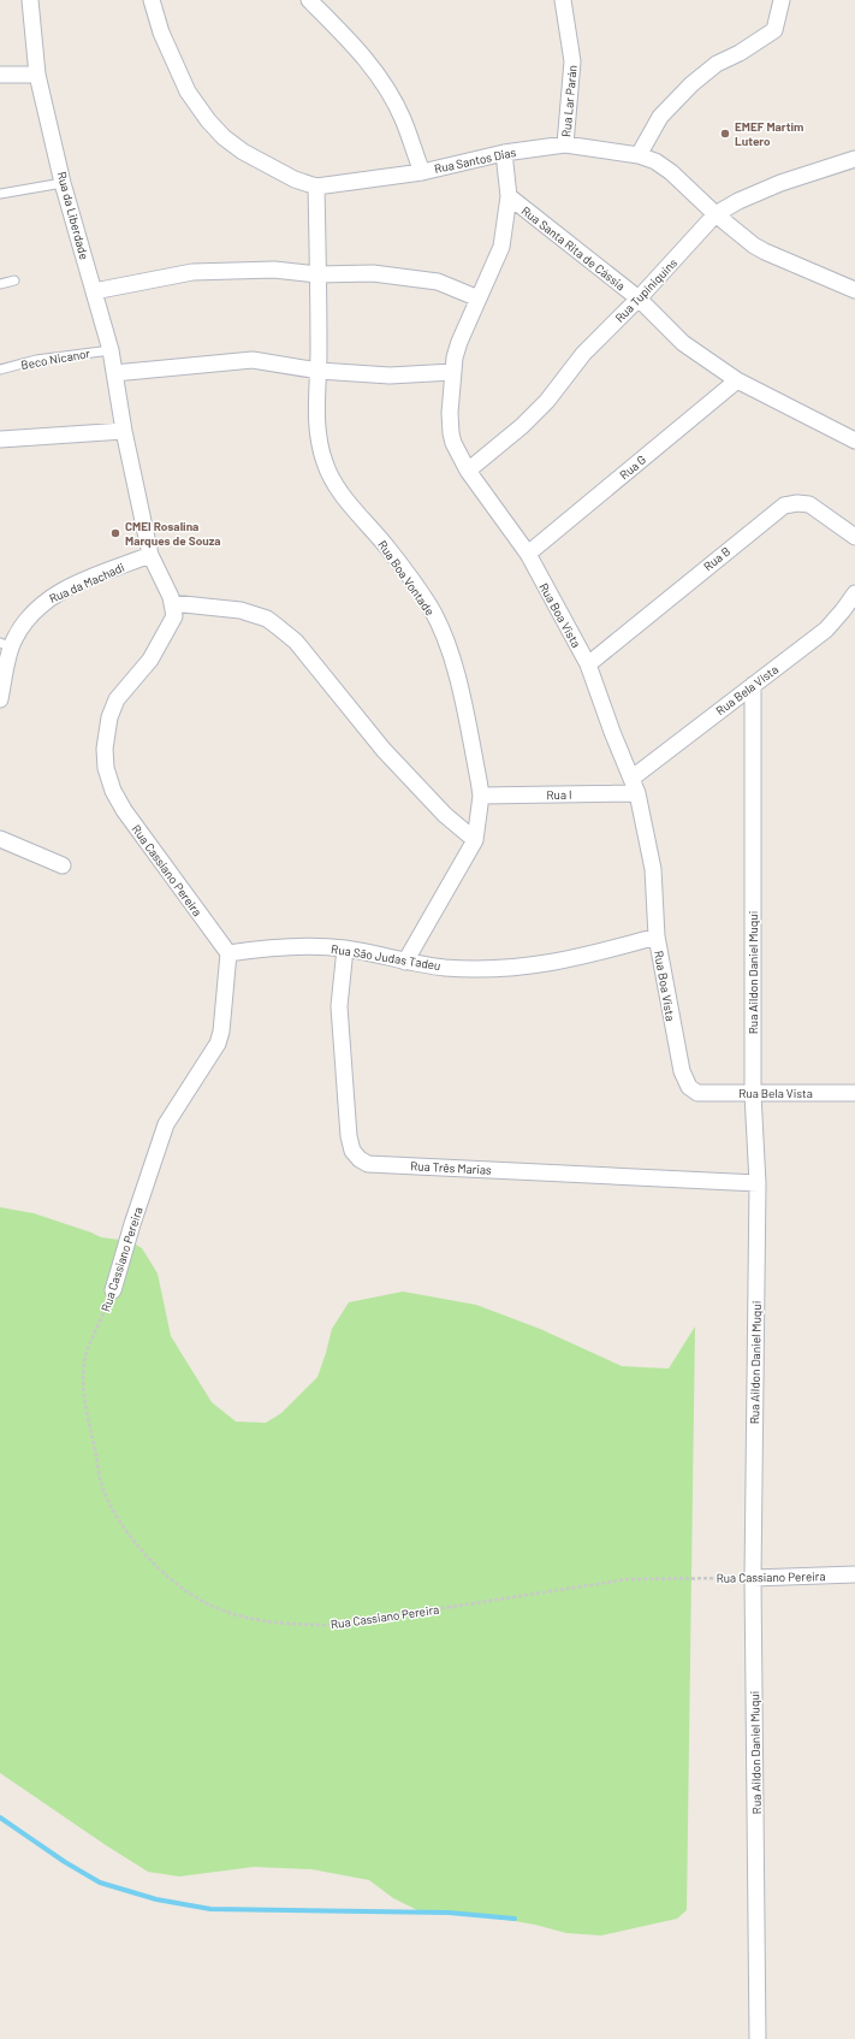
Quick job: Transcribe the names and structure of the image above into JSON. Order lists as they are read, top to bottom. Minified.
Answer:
{"streets":{"street":["Rua Lar Parán","Rua Santos Dias","Rua da Liberdade","Rua Santa Rita de Cássia","Rua Tupiniquins","Rua G","Rua B","Rua Boa Vontade","Rua da Machadi","Rua Boa Vista","Rua Bela Vista","Rua I","Rua Cassiano Pereira","Rua São Judas Tadeu","Rua Aildon Daniel Muqui","Rua Três Marias"],"lane":["Beco Nicanor"]},"crossings":[["Rua Lar Parán","Rua Santos Dias"],["Rua Santos Dias","Rua Tupiniquins"],["Rua Santos Dias","Rua Boa Vontade"],["Rua Santos Dias","Rua Boa Vista"],["Rua da Liberdade","Beco Nicanor"],["Rua da Liberdade","Rua da Machadi"],["Rua Santa Rita de Cássia","Rua Tupiniquins"],["Rua Santa Rita de Cássia","Rua G"],["Rua Santa Rita de Cássia","Rua Boa Vista"],["Rua Tupiniquins","Rua Boa Vista"],["Rua G","Rua Boa Vista"],["Rua B","Rua Boa Vista"],["Rua Boa Vontade","Rua I"],["Rua Boa Vontade","Rua São Judas Tadeu"],["Rua Boa Vista","Rua Bela Vista"],["Rua Boa Vista","Rua I"],["Rua Boa Vista","Rua São Judas Tadeu"],["Rua Bela Vista","Rua Aildon Daniel Muqui"],["Rua Cassiano Pereira","Rua São Judas Tadeu"],["Rua Cassiano Pereira","Rua Aildon Daniel Muqui"],["Rua São Judas Tadeu","Rua Três Marias"],["Rua Aildon Daniel Muqui","Rua Três Marias"]],"places":["EMEF Martim Lutero","CMEI Rosalina Marques de Souza"]}
